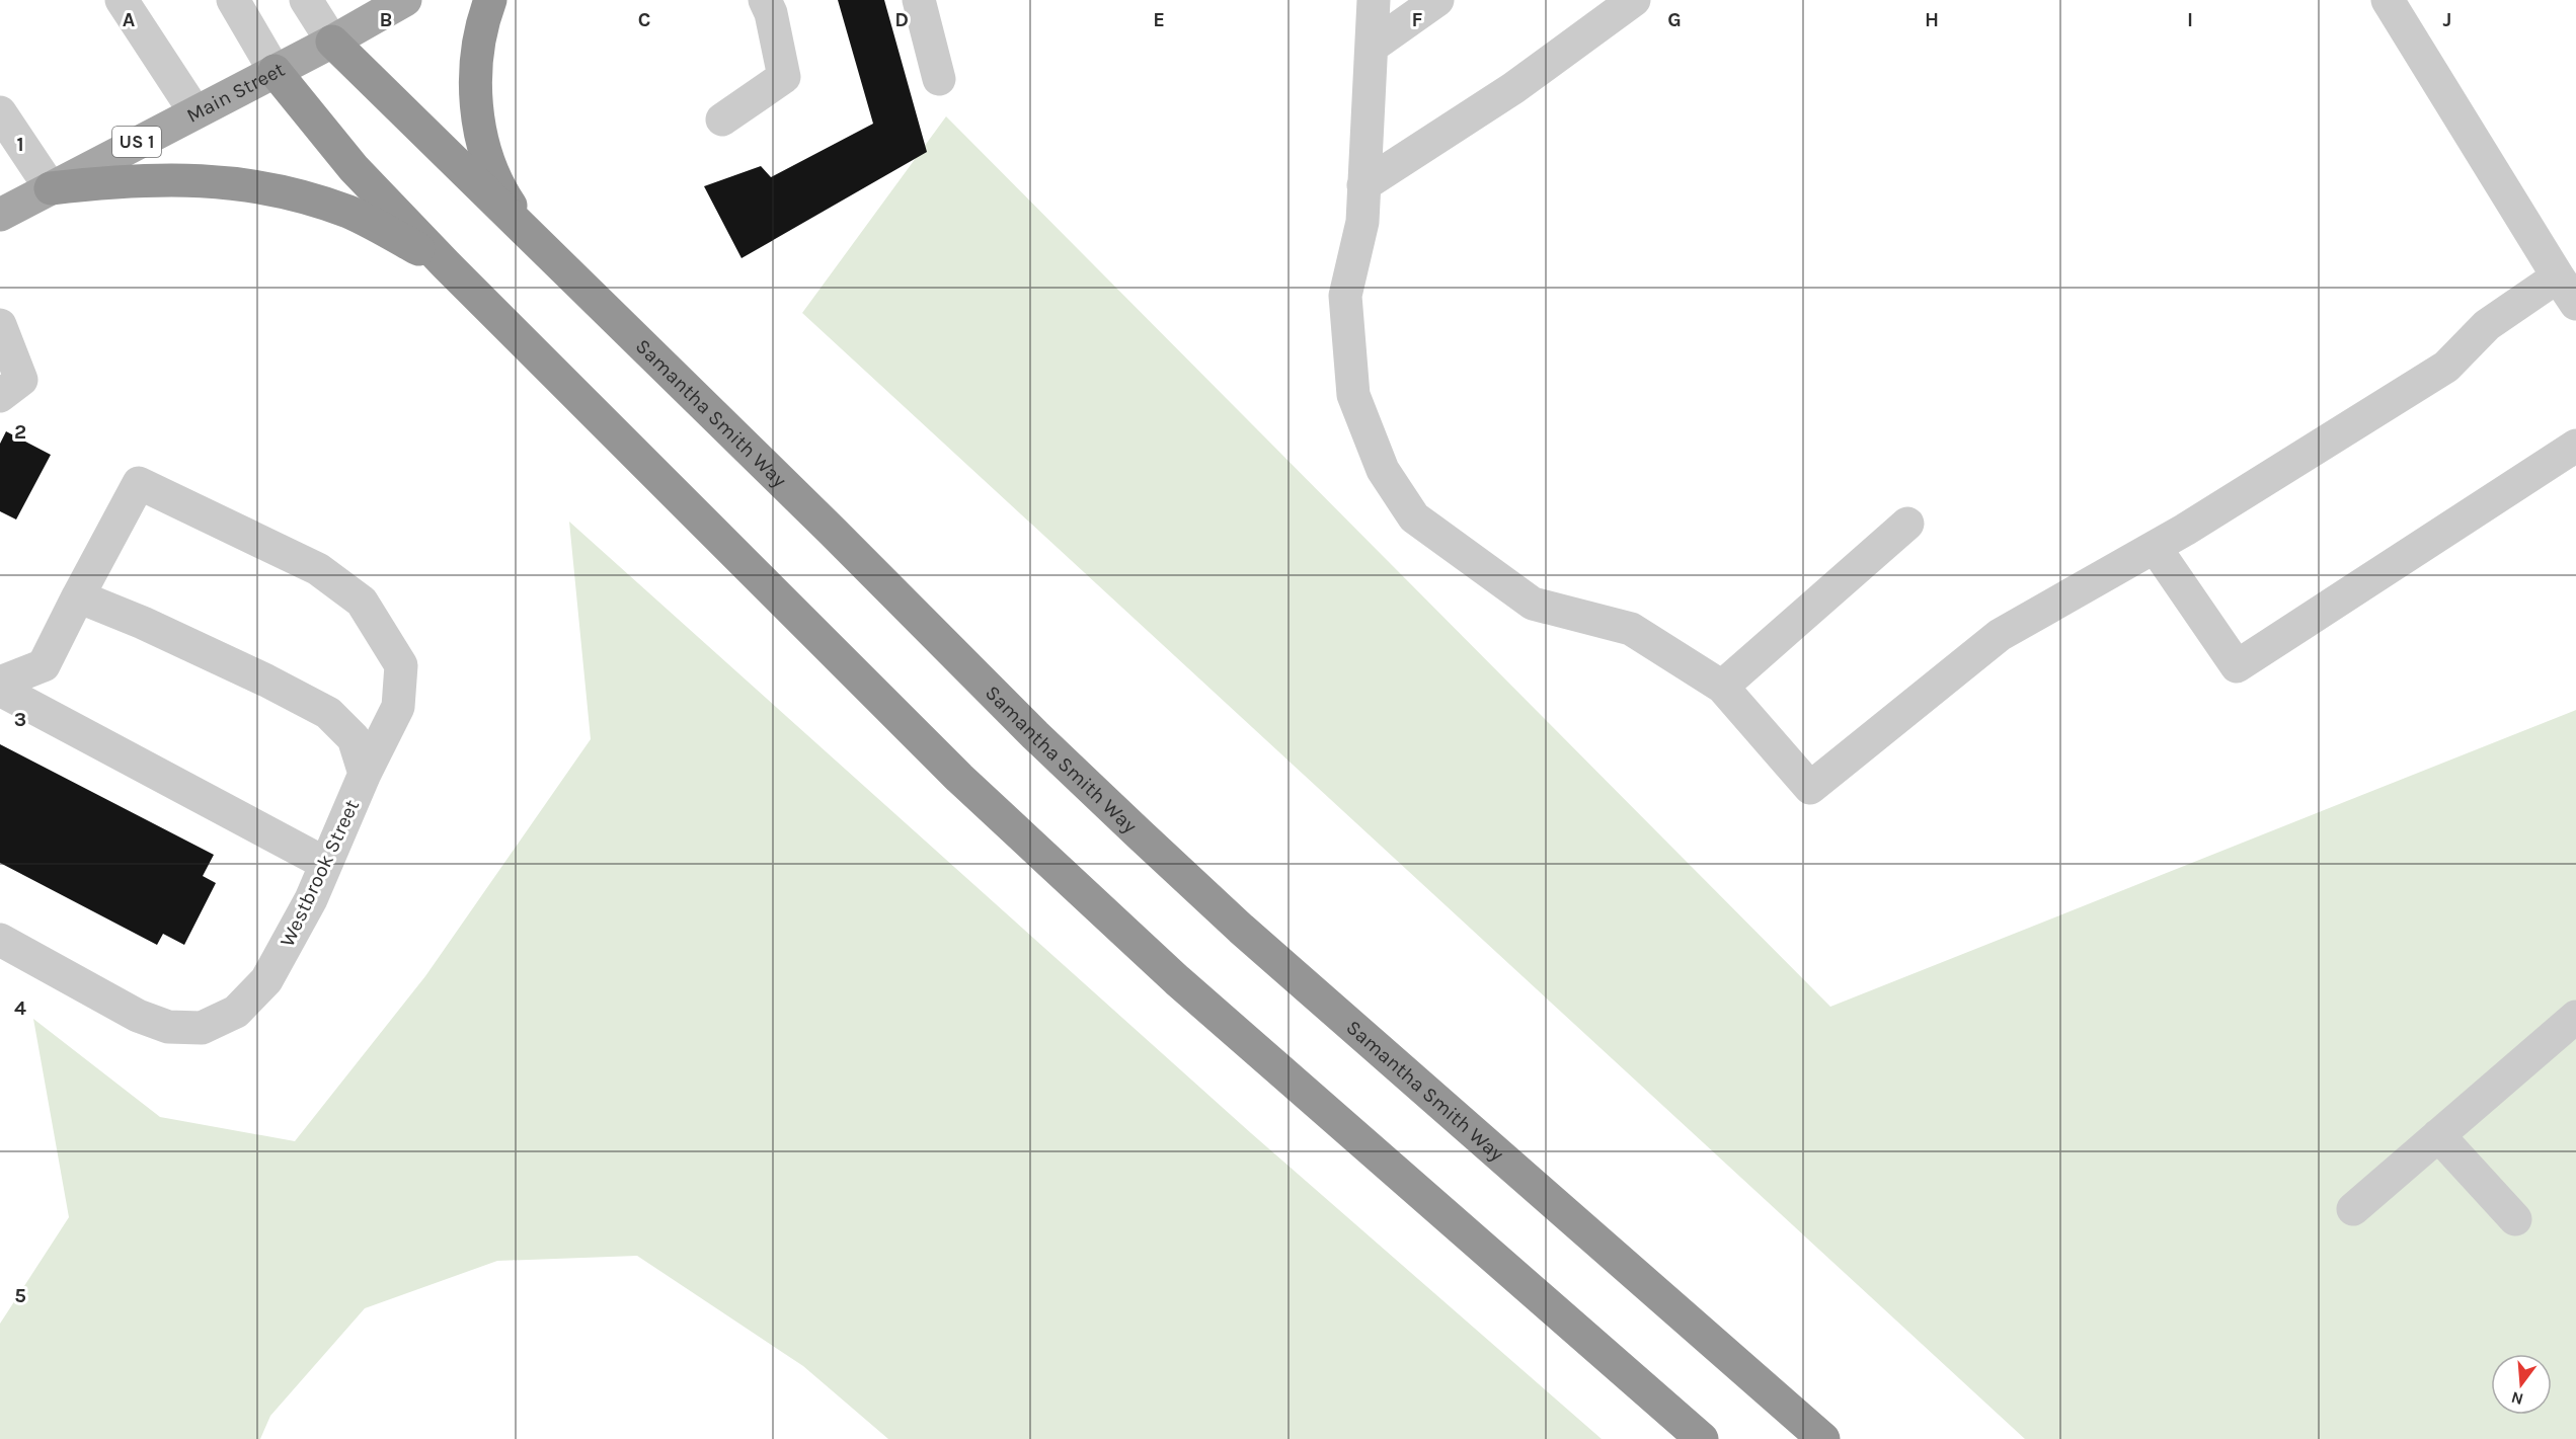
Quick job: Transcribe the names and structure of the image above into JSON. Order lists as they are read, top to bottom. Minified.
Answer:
{"streets":{"highway":["Samantha Smith Way"],"main road":["Main Street","US 1"],"lane":["Westbrook Street"]},"crossings":[["Main Street","Samantha Smith Way"]],"north":"bottom","grid":{"columns":["A","B","C","D","E","F","G","H","I","J"],"rows":["1","2","3","4","5"]}}
